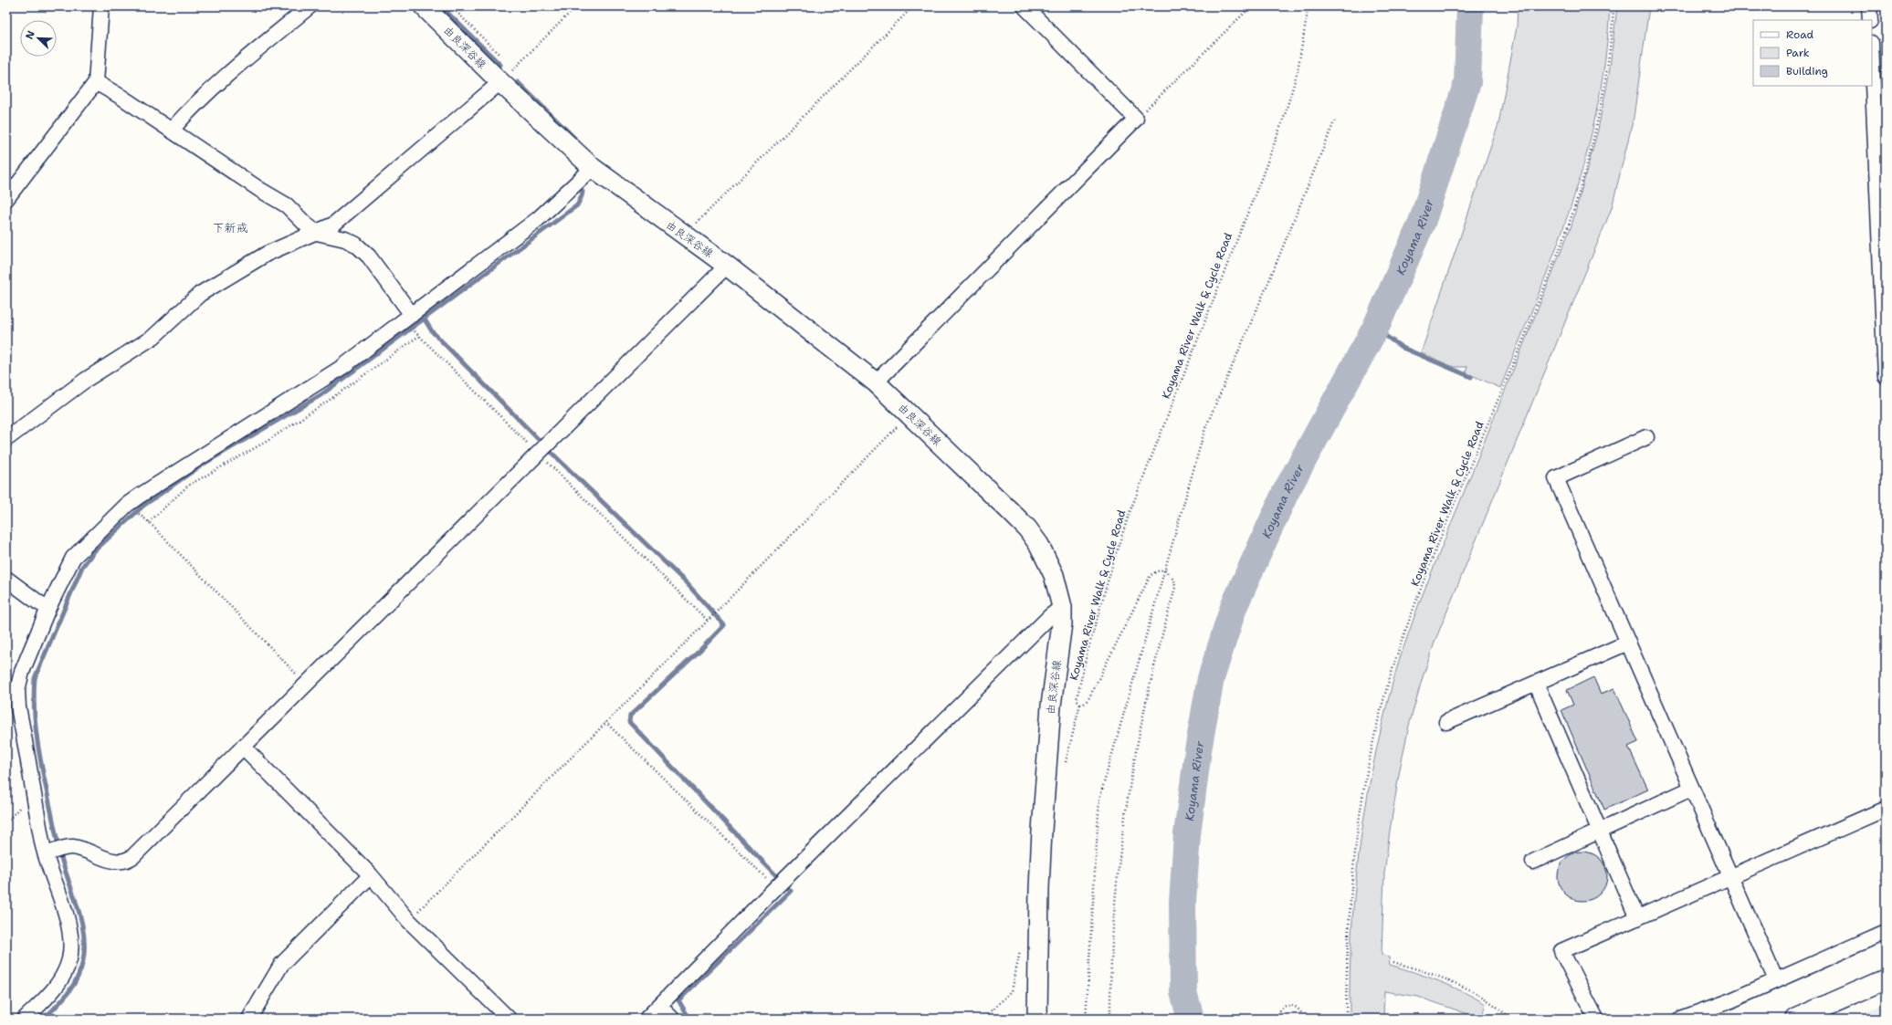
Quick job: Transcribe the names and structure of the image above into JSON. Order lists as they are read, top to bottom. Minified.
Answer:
{"streets":{"main road":["由良深谷線"],"path":["Koyama River Walk & Cycle Road"]},"districts":["下新戒"],"water":["Koyama River"],"legend":["Road","Park","Building"],"north":"top left"}
